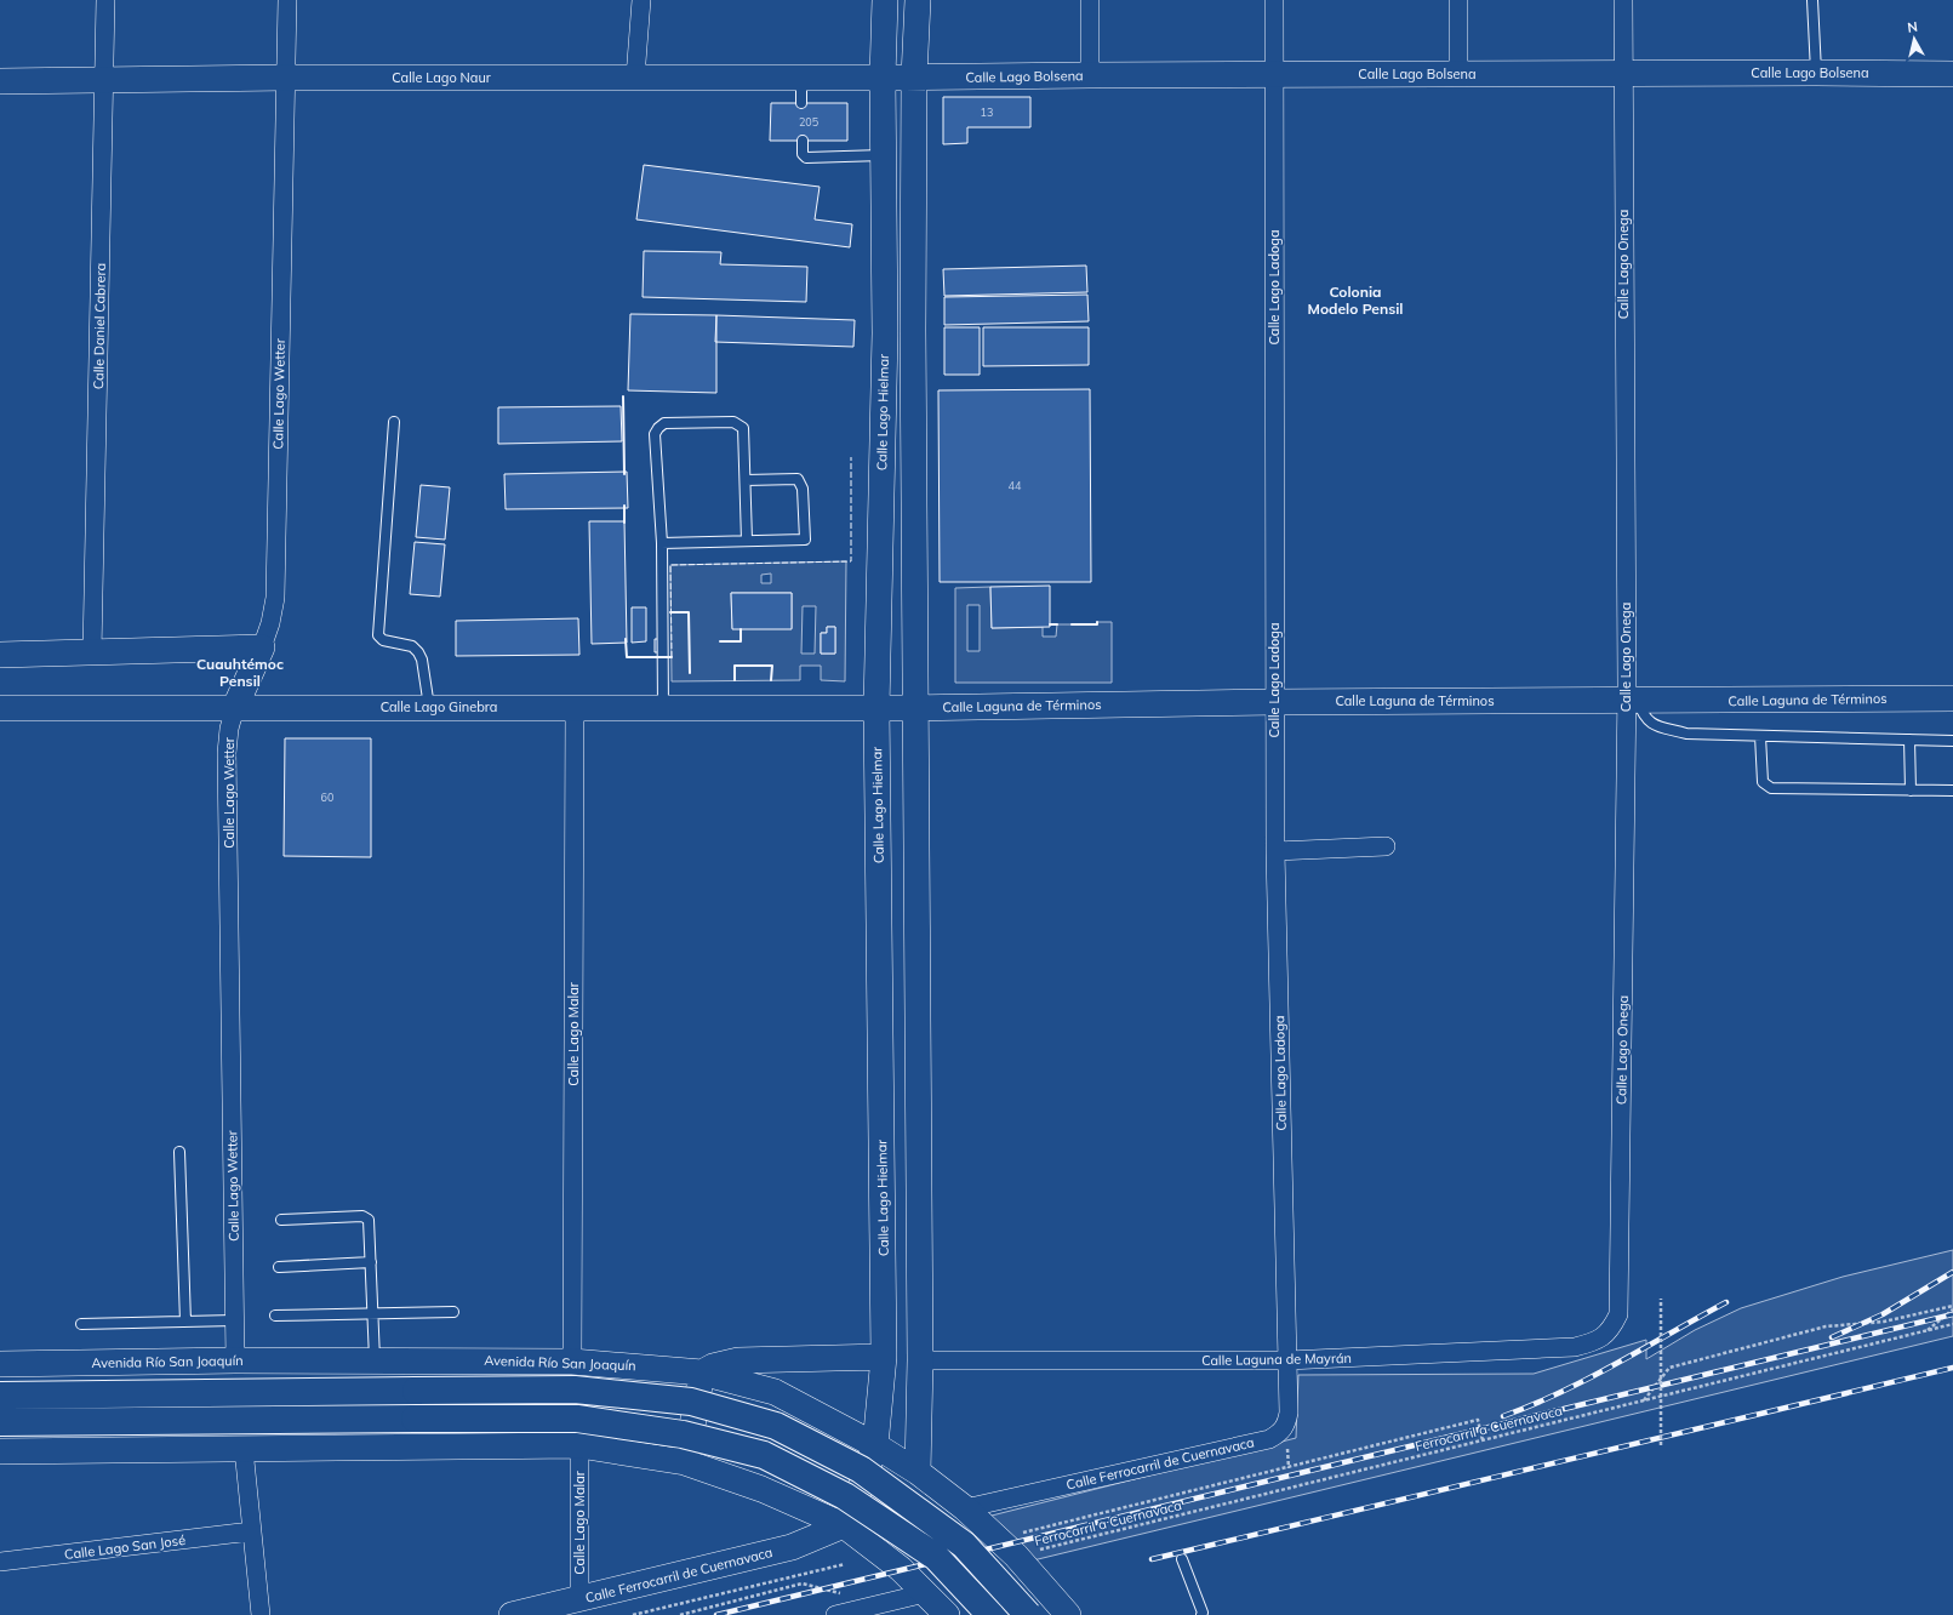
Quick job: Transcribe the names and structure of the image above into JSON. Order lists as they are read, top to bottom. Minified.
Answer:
{"streets":{"highway":["Avenida Río San Joaquín"],"street":["Calle Lago Bolsena","Calle Lago Naur","Calle Lago Onega","Calle Lago Ladoga","Calle Daniel Cabrera","Calle Lago Wetter","Calle Lago Hielmar","Calle Laguna de Términos","Calle Lago Ginebra","Calle Lago Malar","Calle Laguna de Mayrán","Calle Ferrocarril de Cuernavaca","Calle Lago San José"],"path":["Ferrocarril a Cuernavaca"]},"crossings":[["Calle Lago Bolsena","Calle Lago Naur"],["Calle Lago Bolsena","Calle Lago Onega"],["Calle Lago Bolsena","Calle Lago Ladoga"],["Calle Lago Bolsena","Calle Lago Hielmar"],["Calle Lago Naur","Calle Daniel Cabrera"],["Calle Lago Naur","Calle Lago Wetter"],["Calle Lago Naur","Calle Lago Hielmar"],["Calle Lago Onega","Calle Laguna de Términos"],["Calle Lago Onega","Calle Laguna de Mayrán"],["Calle Lago Ladoga","Calle Laguna de Términos"],["Calle Lago Ladoga","Calle Laguna de Mayrán"],["Calle Lago Ladoga","Calle Ferrocarril de Cuernavaca"],["Calle Lago Wetter","Calle Lago Ginebra"],["Calle Lago Wetter","Avenida Río San Joaquín"],["Calle Lago Hielmar","Calle Laguna de Términos"],["Calle Lago Hielmar","Calle Lago Ginebra"],["Calle Lago Hielmar","Avenida Río San Joaquín"],["Calle Lago Hielmar","Calle Ferrocarril de Cuernavaca"],["Calle Laguna de Términos","Calle Lago Ginebra"],["Calle Lago Ginebra","Calle Lago Malar"],["Calle Lago Malar","Avenida Río San Joaquín"],["Calle Lago Malar","Calle Ferrocarril de Cuernavaca"],["Calle Laguna de Mayrán","Calle Ferrocarril de Cuernavaca"],["Avenida Río San Joaquín","Calle Ferrocarril de Cuernavaca"]],"districts":["Colonia Modelo Pensil","Cuauhtémoc Pensil"],"house_numbers":["13","205","44","60"],"north":"top"}
